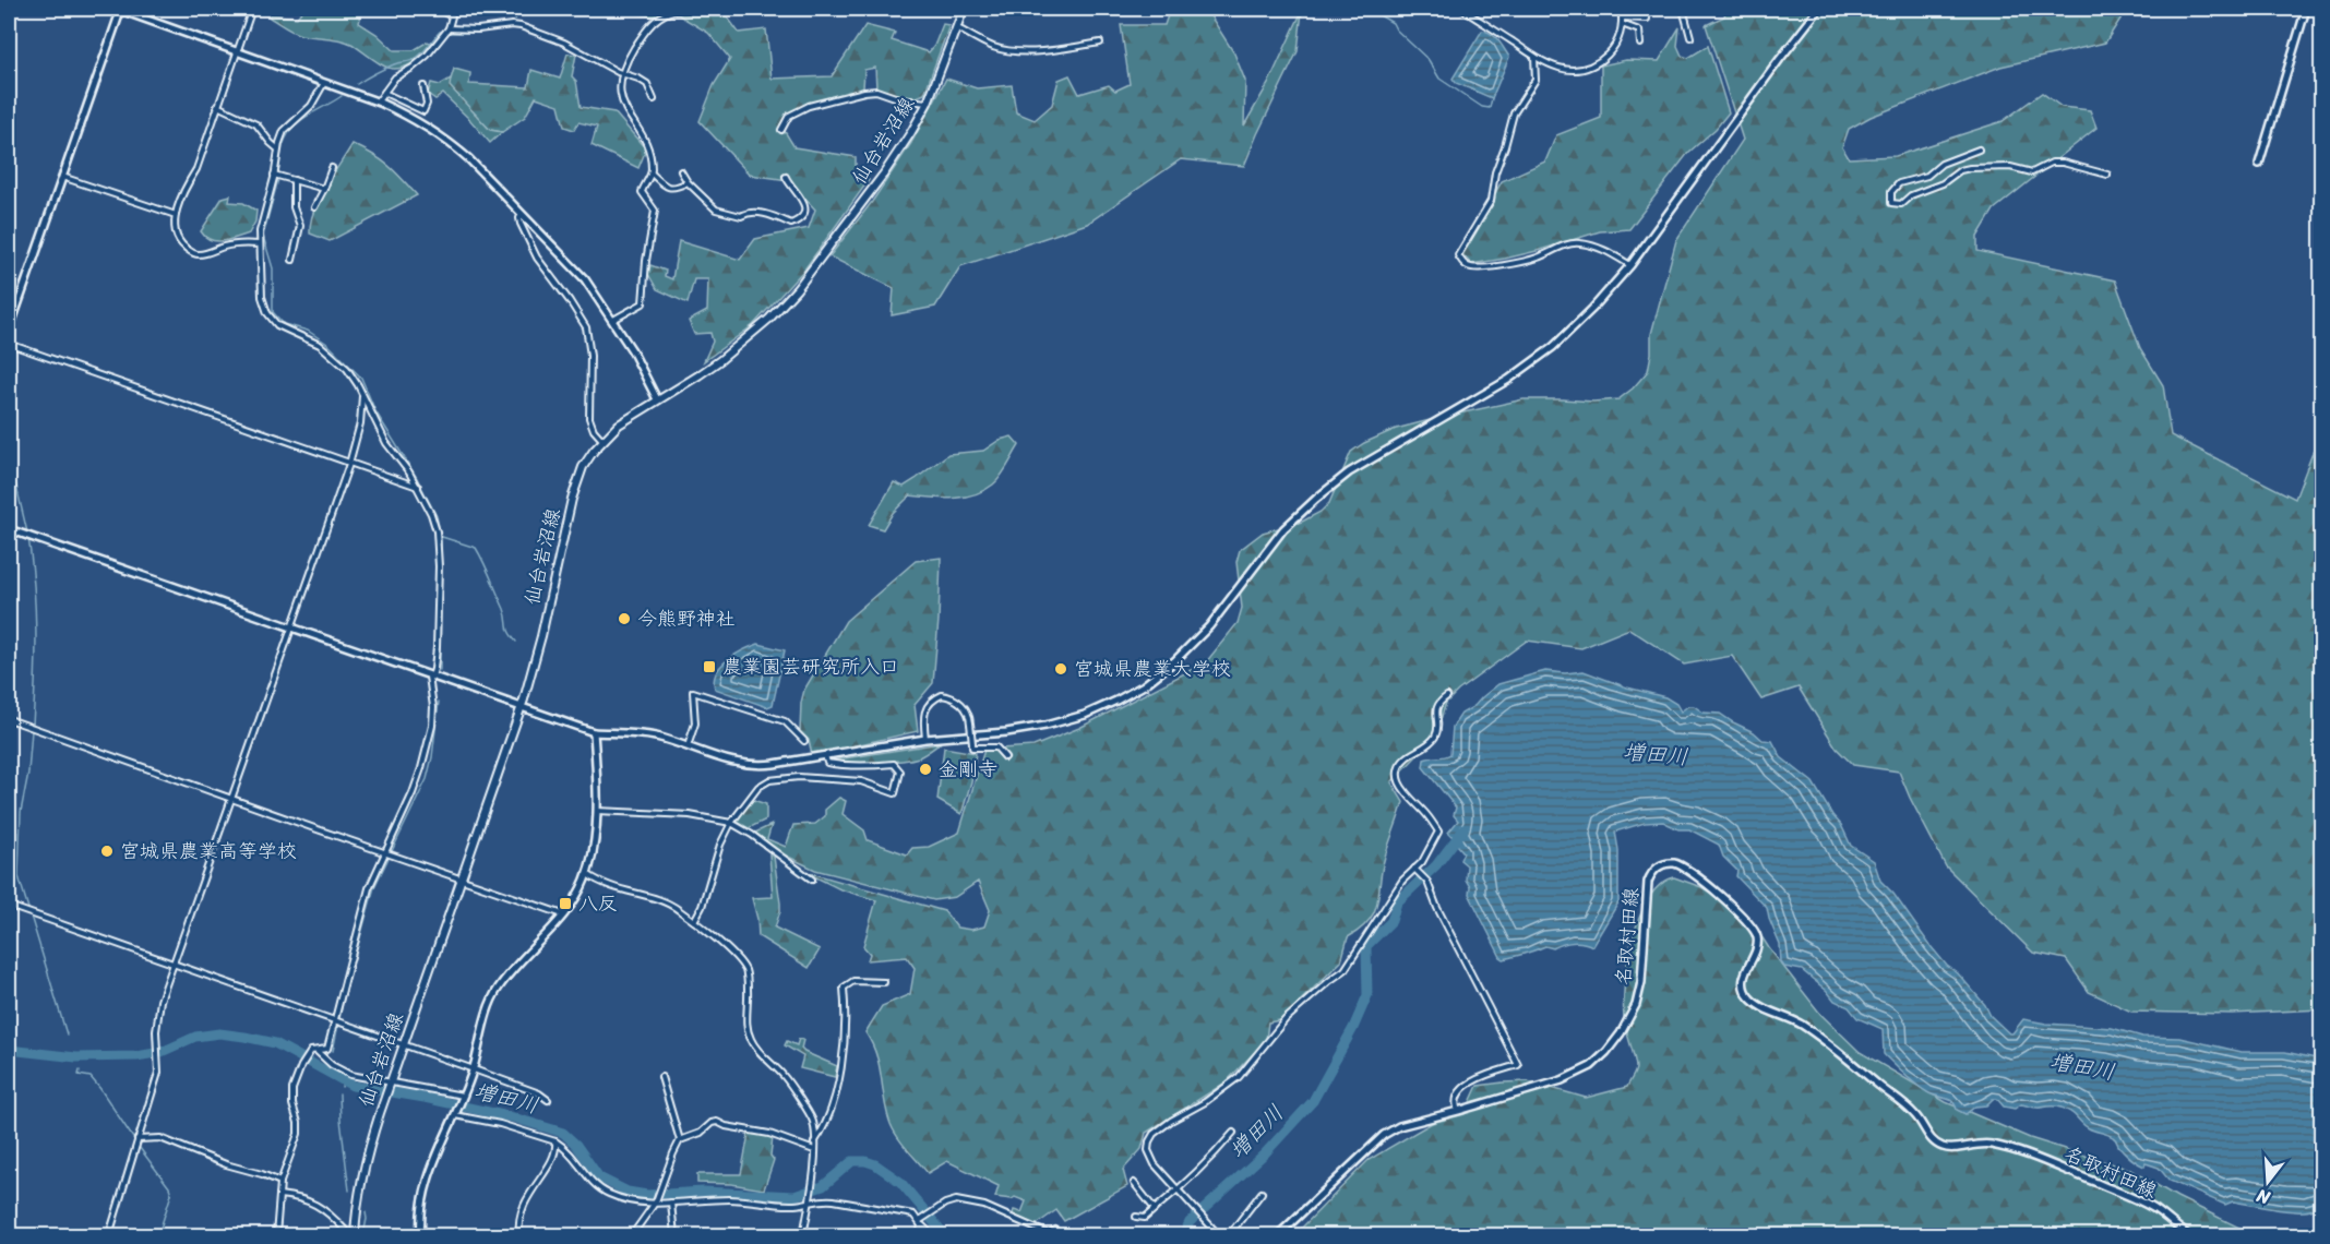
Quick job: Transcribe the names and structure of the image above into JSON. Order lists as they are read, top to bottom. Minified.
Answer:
{"streets":{"main road":["仙台岩沼線"],"street":["名取村田線"]},"water":["増田川"],"places":{"other":["今熊野神社","宮城県農業大学校","金剛寺","宮城県農業高等学校"],"transit":["農業園芸研究所入口","八反"]},"north":"bottom"}
